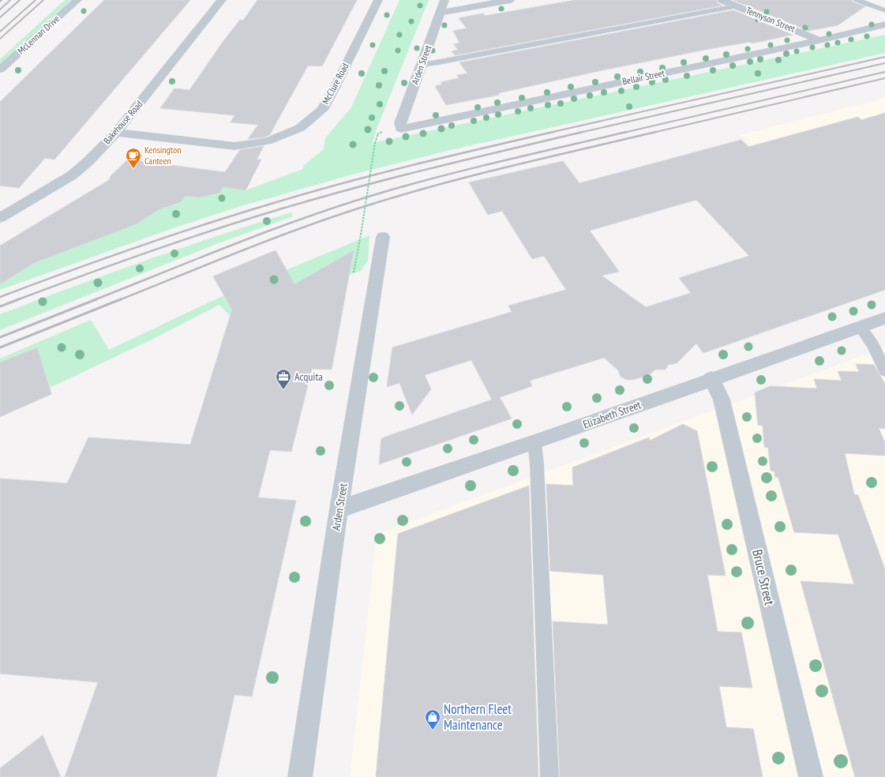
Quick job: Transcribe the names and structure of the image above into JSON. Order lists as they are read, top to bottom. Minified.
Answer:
{"streets":{"street":["Tennyson Street","McLennan Drive","Arden Street","Bellair Street","McClure Road","Bakehouse Road","Elizabeth Street","Bruce Street"]},"crossings":[["Tennyson Street","Bellair Street"],["Arden Street","Bellair Street"],["Arden Street","Elizabeth Street"],["McClure Road","Bakehouse Road"],["Elizabeth Street","Bruce Street"]],"places":{"cafe":["Kensington Canteen"],"office":["Acquita"],"shop":["Northern Fleet Maintenance"]}}
